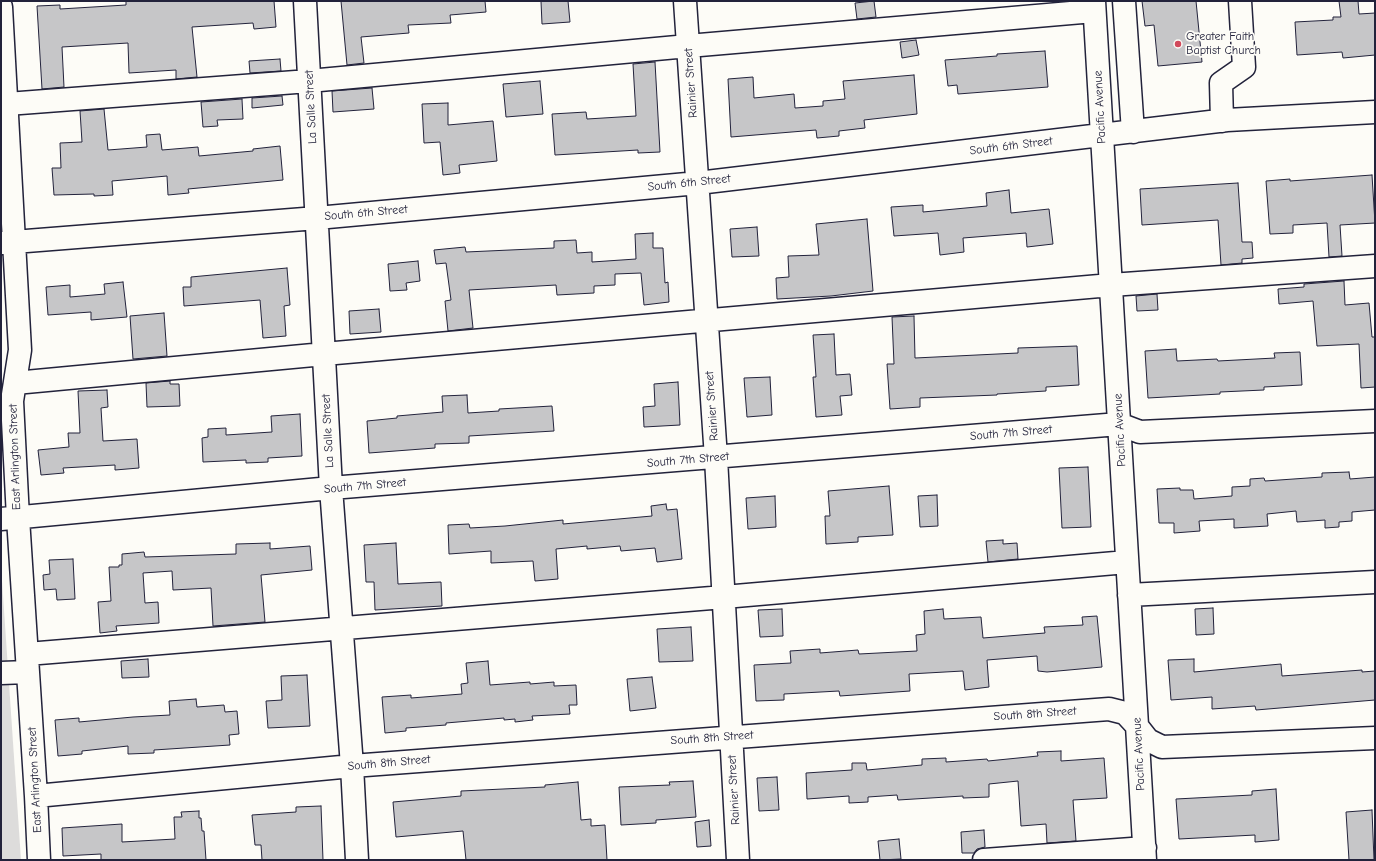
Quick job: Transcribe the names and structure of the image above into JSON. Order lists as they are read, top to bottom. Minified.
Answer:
{"streets":{"street":["Rainier Street","La Salle Street","Pacific Avenue","South 6th Street","South 7th Street","East Arlington Street","South 8th Street"]},"crossings":[["Rainier Street","South 6th Street"],["Rainier Street","South 7th Street"],["Rainier Street","South 8th Street"],["La Salle Street","South 6th Street"],["La Salle Street","South 7th Street"],["La Salle Street","South 8th Street"],["Pacific Avenue","South 6th Street"],["Pacific Avenue","South 7th Street"],["Pacific Avenue","South 8th Street"],["South 6th Street","East Arlington Street"],["South 7th Street","East Arlington Street"],["East Arlington Street","South 8th Street"]],"places":["Greater Faith Baptist Church"]}
